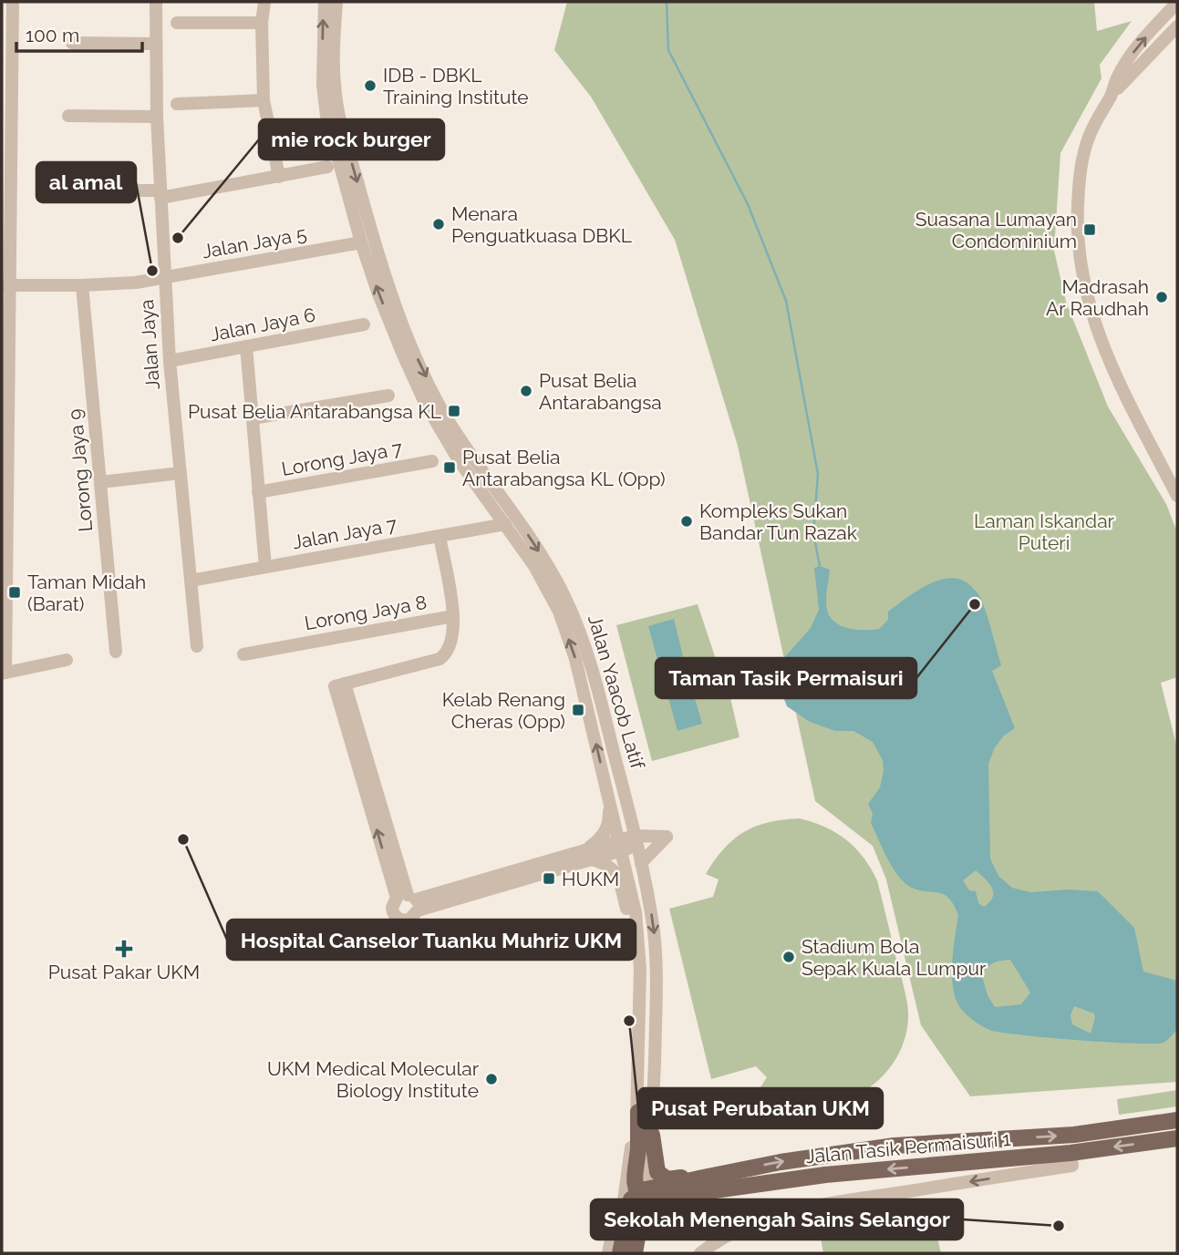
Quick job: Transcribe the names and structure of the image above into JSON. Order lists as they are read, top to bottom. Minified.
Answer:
{"streets":{"main road":["Jalan Yaacob Latif","Jalan Tasik Permaisuri 1"],"street":["Jalan Jaya 5","Jalan Jaya 6","Jalan Jaya","Lorong Jaya 7","Lorong Jaya 9","Jalan Jaya 7","Lorong Jaya 8"]},"crossings":[["Jalan Jaya 5","Jalan Jaya"],["Jalan Jaya 5","Lorong Jaya 9"],["Jalan Jaya 5","Jalan Yaacob Latif"],["Jalan Jaya 6","Jalan Jaya"],["Jalan Jaya","Jalan Jaya 7"],["Jalan Jaya 7","Lorong Jaya 8"],["Jalan Jaya 7","Jalan Yaacob Latif"],["Jalan Yaacob Latif","Jalan Tasik Permaisuri 1"]],"parks":["Laman Iskandar Puteri"],"places":{"other":["IDB - DBKL Training Institute","Menara Penguatkuasa DBKL","mie rock burger","al amal","Madrasah Ar Raudhah","Pusat Belia Antarabangsa","Kompleks Sukan Bandar Tun Razak","Taman Tasik Permaisuri","Hospital Canselor Tuanku Muhriz UKM","Stadium Bola Sepak Kuala Lumpur","Pusat Perubatan UKM","UKM Medical Molecular Biology Institute","Sekolah Menengah Sains Selangor"],"transit":["Suasana Lumayan Condominium","Pusat Belia Antarabangsa KL","Pusat Belia Antarabangsa KL (Opp)","Taman Midah (Barat)","Kelab Renang Cheras (Opp)","HUKM"],"health":["Pusat Pakar UKM"]},"scale_bar":"100 m"}
